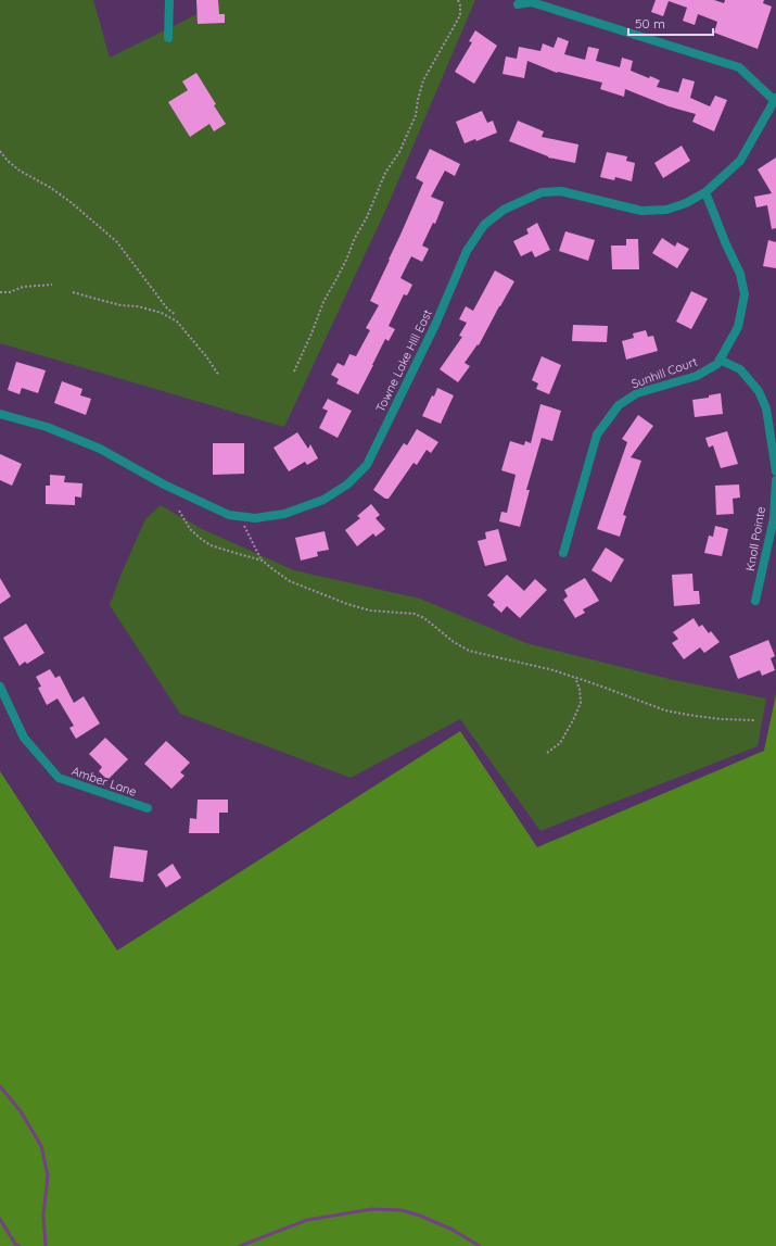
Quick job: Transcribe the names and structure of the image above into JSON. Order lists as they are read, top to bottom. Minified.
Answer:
{"streets":{"street":["Towne Lake Hill East","Sunhill Court","Knoll Pointe","Amber Lane"]},"crossings":[["Towne Lake Hill East","Sunhill Court"]],"scale_bar":"50 m"}
